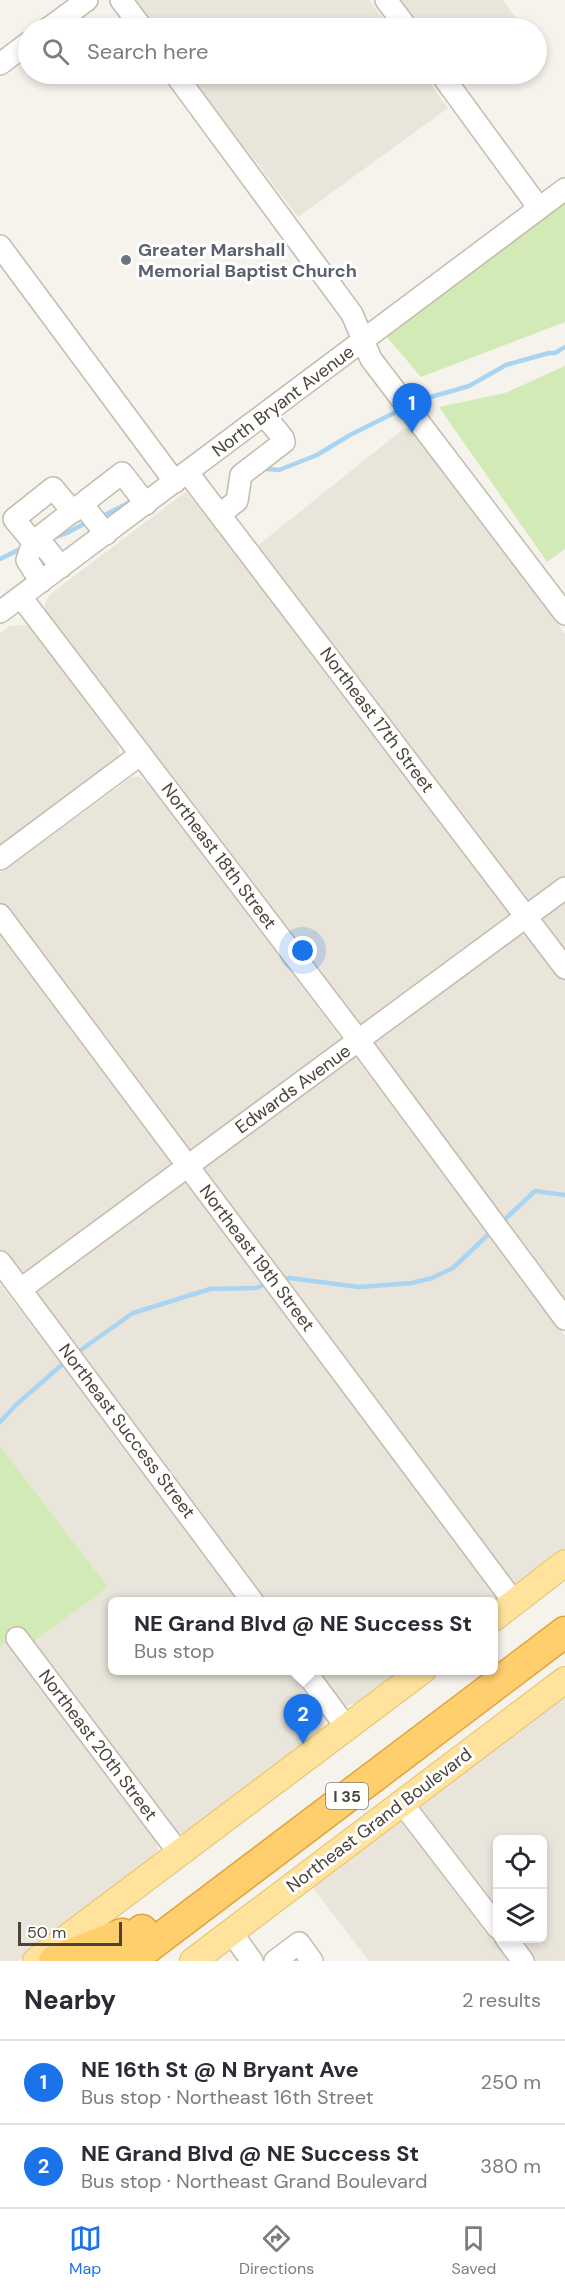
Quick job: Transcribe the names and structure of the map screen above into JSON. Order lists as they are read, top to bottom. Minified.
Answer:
{"streets":{"highway":["I 35"],"main road":["Northeast Grand Boulevard"],"street":["North Bryant Avenue","Northeast 17th Street","Northeast 18th Street","Edwards Avenue","Northeast 19th Street","Northeast Success Street","Northeast 20th Street"]},"crossings":[["North Bryant Avenue","Northeast 17th Street"],["North Bryant Avenue","Northeast 18th Street"],["Northeast 17th Street","Edwards Avenue"],["Northeast 18th Street","Edwards Avenue"],["Edwards Avenue","Northeast 19th Street"],["Edwards Avenue","Northeast Success Street"]],"places":["Greater Marshall Memorial Baptist Church"],"scale_bar":"50 m","page":{"search":"Search here","pins":["1","2"],"popup":["NE Grand Blvd @ NE Success St","Bus stop"],"scale":"50 m","heading":["Nearby","2 results"],"list":[{"mark":"1","name":"NE 16th St @ N Bryant Ave","note":"Bus stop · Northeast 16th Street","value":"250 m"},{"mark":"2","name":"NE Grand Blvd @ NE Success St","note":"Bus stop · Northeast Grand Boulevard","value":"380 m"}],"nav":["Map","Directions","Saved"]}}
